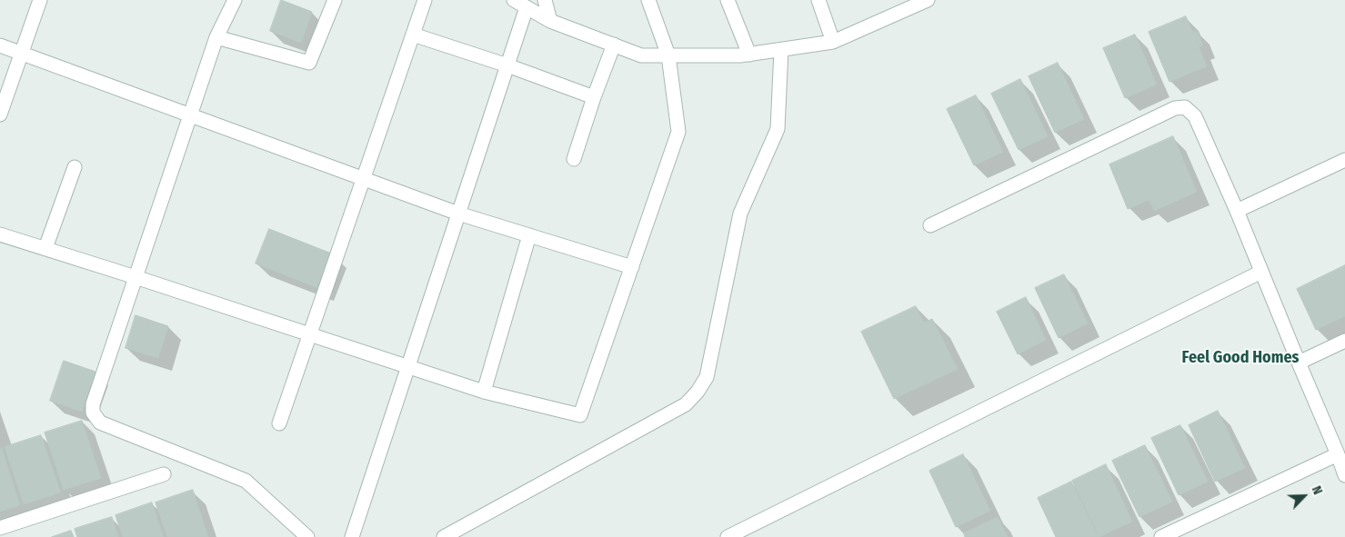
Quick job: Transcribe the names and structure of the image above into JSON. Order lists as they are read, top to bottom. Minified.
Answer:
{"districts":["Feel Good Homes"],"north":"top right"}
